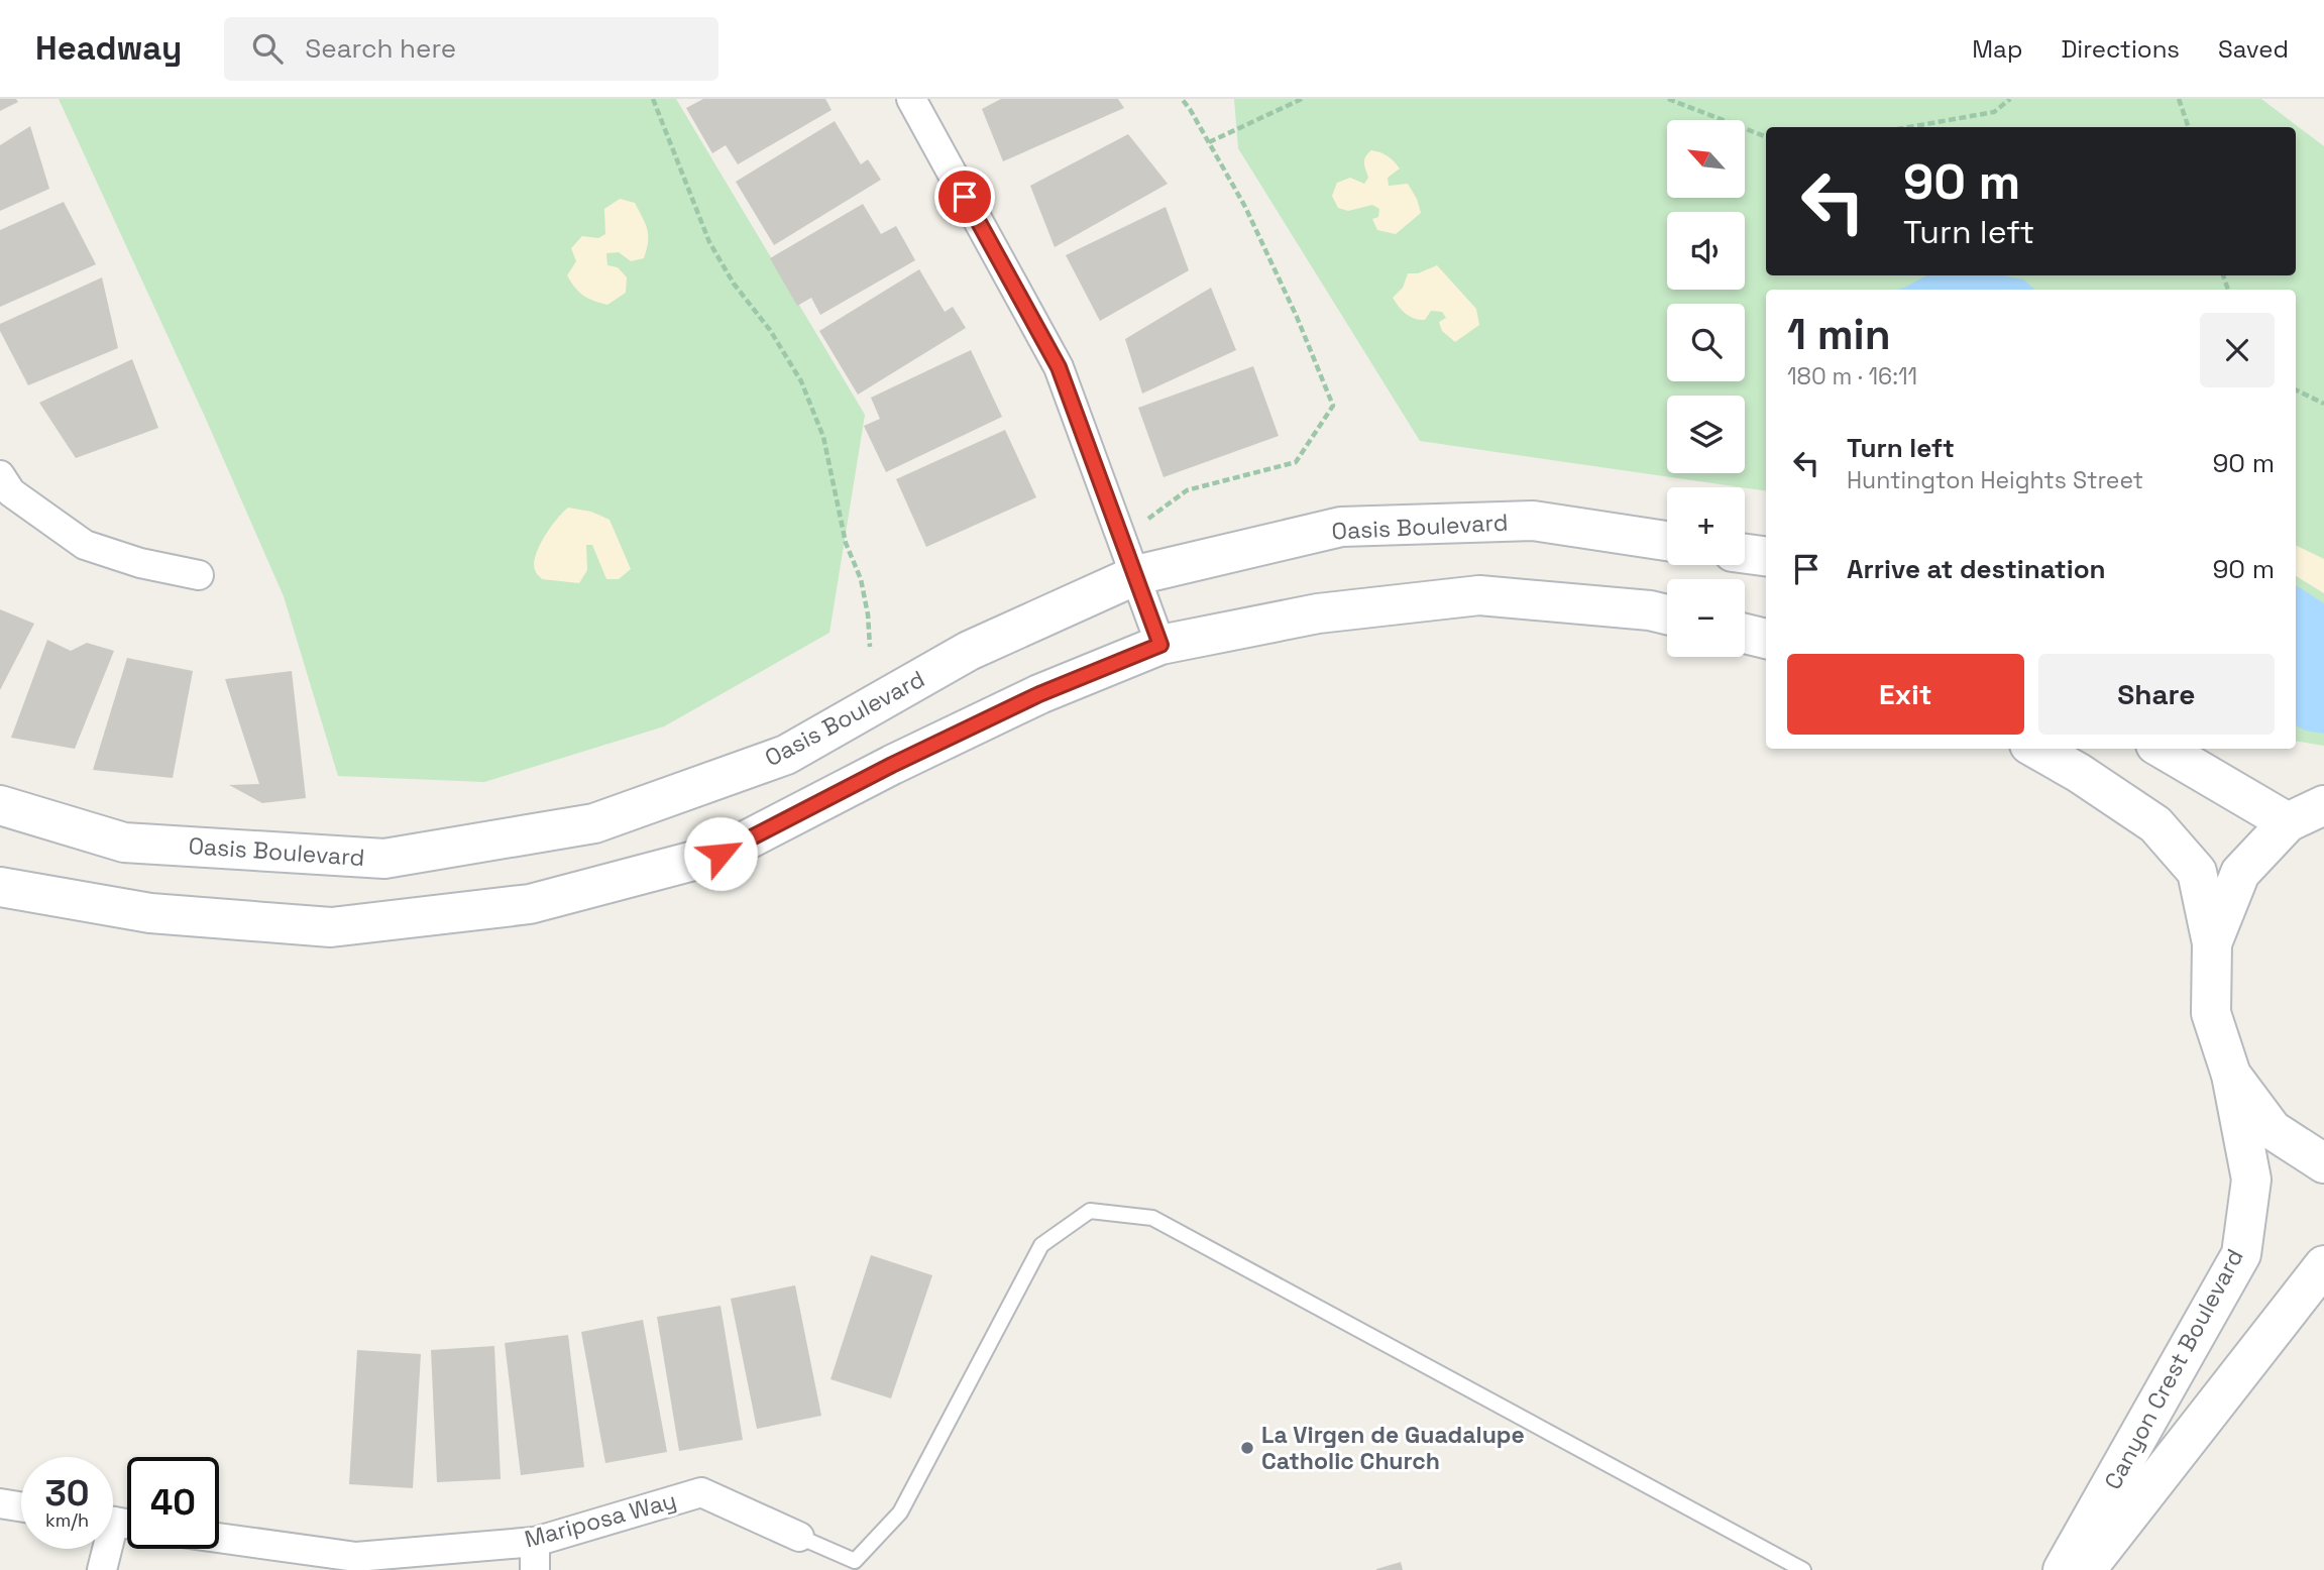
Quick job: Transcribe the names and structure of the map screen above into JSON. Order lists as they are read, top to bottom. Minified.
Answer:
{"streets":{"street":["Oasis Boulevard","Canyon Crest Boulevard","Mariposa Way"]},"places":["La Virgen de Guadalupe Catholic Church"],"north":"top left","page":{"header":"Headway","search":"Search here","nav":["Map","Directions","Saved"],"map_buttons":["+","−"],"turn":["90 m","Turn left"],"heading":["1 min","180 m · 16:11"],"list":[{"name":"Turn left","note":"Huntington Heights Street","value":"90 m"},{"name":"Arrive at destination","value":"90 m"}],"buttons":["Exit","Share"],"speed":"30 km/h","limit":"40"}}
